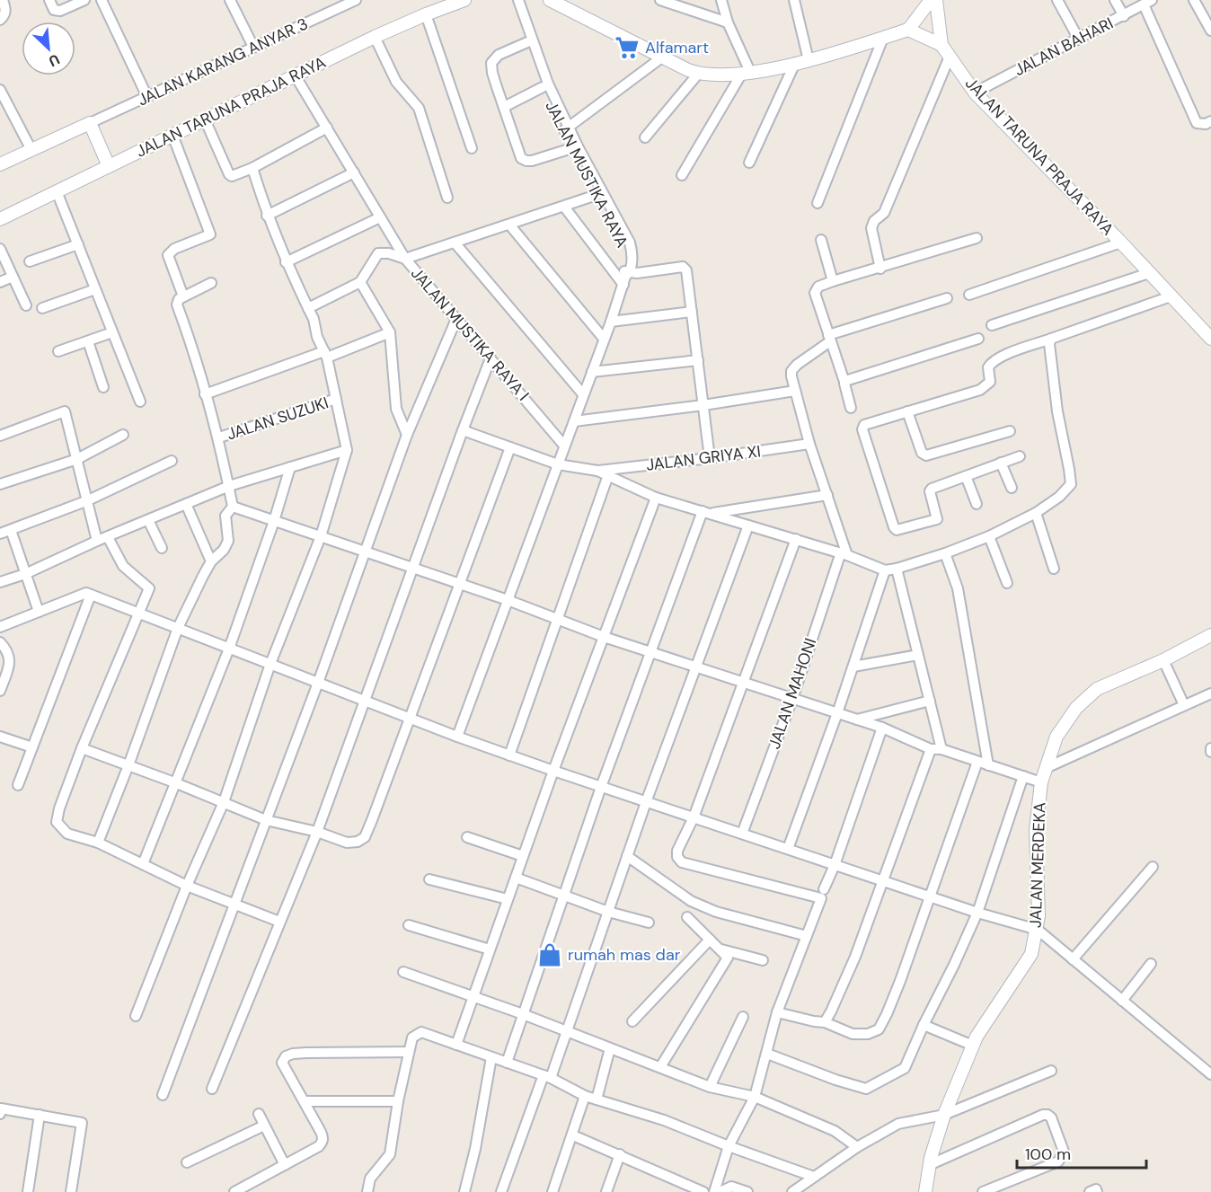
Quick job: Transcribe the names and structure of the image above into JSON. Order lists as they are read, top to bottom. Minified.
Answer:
{"streets":{"street":["JALAN BAHARI","JALAN KARANG ANYAR 3","JALAN TARUNA PRAJA RAYA","JALAN MUSTIKA RAYA","JALAN MUSTIKA RAYA I","JALAN SUZUKI","JALAN GRIYA XI","JALAN MAHONI","JALAN MERDEKA"]},"crossings":[["JALAN BAHARI","JALAN TARUNA PRAJA RAYA"],["JALAN MUSTIKA RAYA","JALAN MUSTIKA RAYA I"]],"places":{"supermarket":["Alfamart"],"shop":["rumah mas dar"]},"scale_bar":"100 m","north":"bottom right"}
